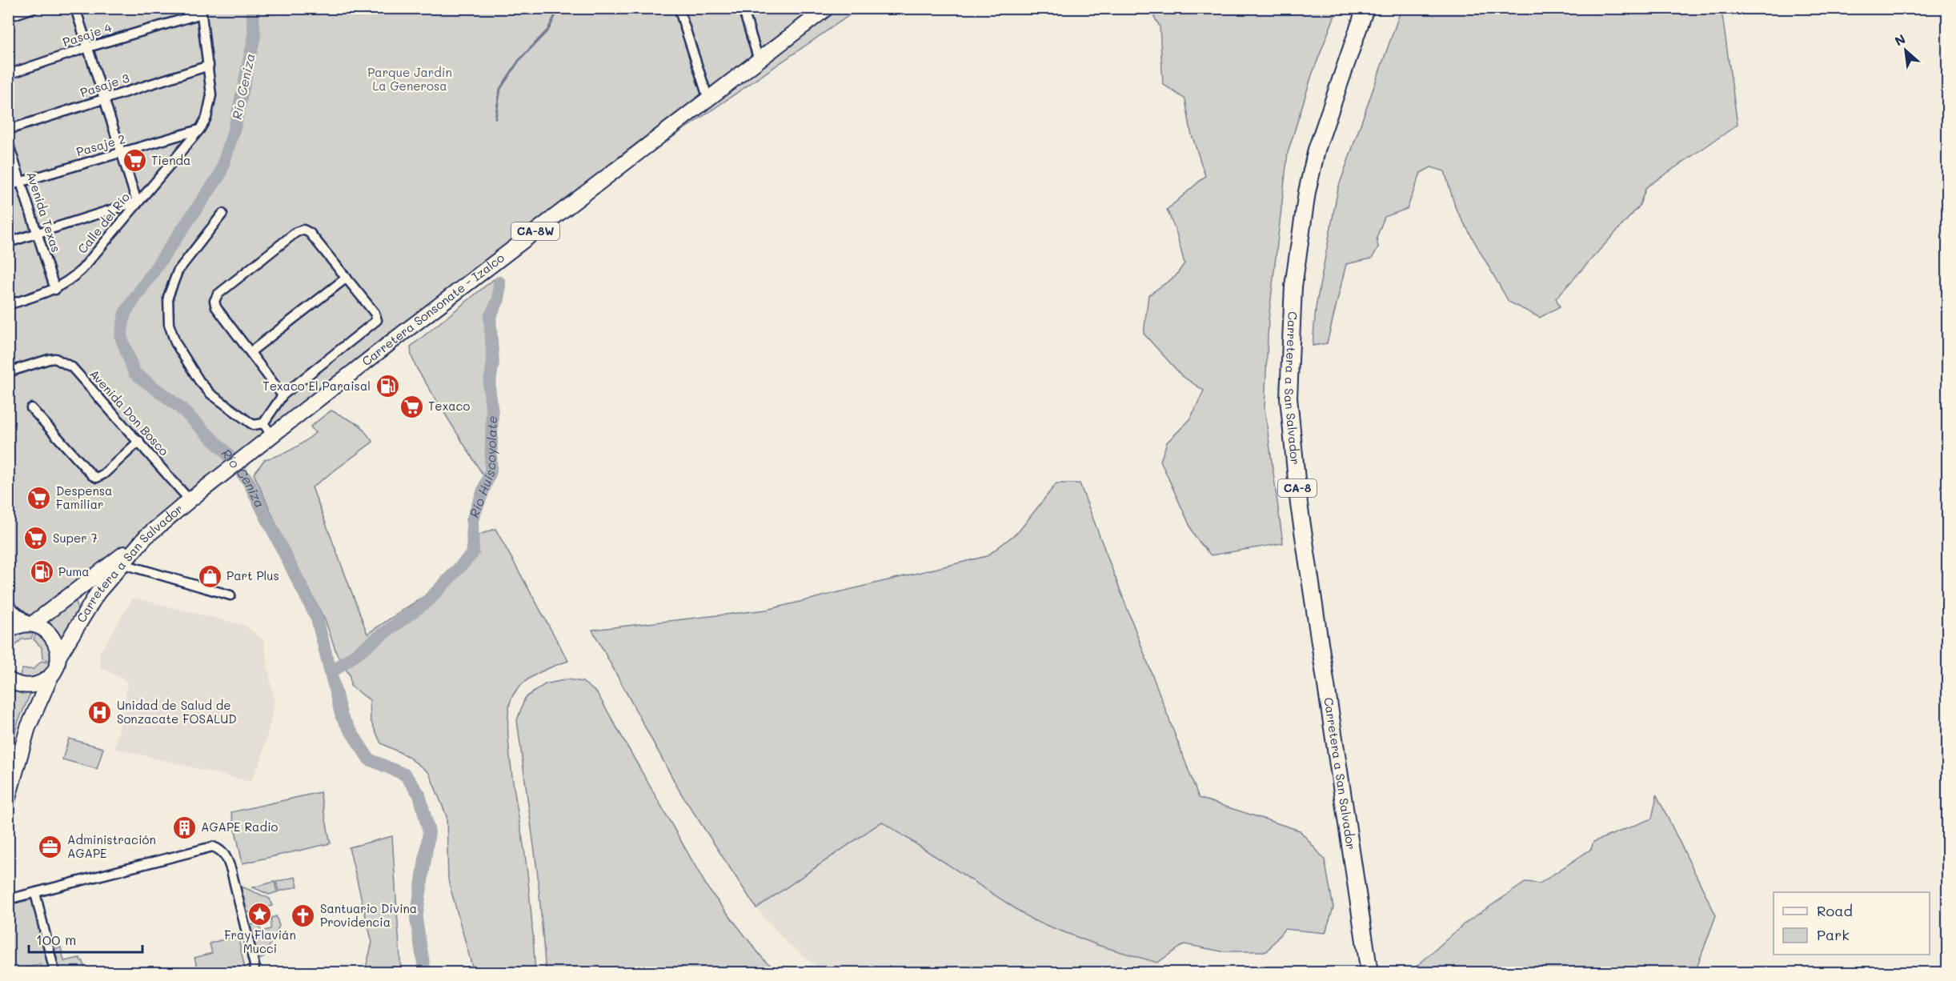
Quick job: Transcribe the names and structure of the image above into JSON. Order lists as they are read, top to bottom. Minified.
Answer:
{"streets":{"highway":["Carretera a San Salvador","CA-8"],"main road":["CA-8W","Carretera Sonsonate - Izalco"],"street":["Pasaje 4","Pasaje 3","Pasaje 2","Avenida Texas","Calle del Río","Avenida Don Bosco"]},"crossings":[["Pasaje 4","Calle del Río"],["Pasaje 3","Calle del Río"],["Pasaje 2","Avenida Texas"],["Pasaje 2","Calle del Río"],["Avenida Texas","Calle del Río"],["Carretera Sonsonate - Izalco","Carretera a San Salvador"],["Carretera a San Salvador","Avenida Don Bosco"]],"water":["Río Ceniza","Río Huiscoyolate"],"parks":["Parque Jardín La Generosa"],"places":{"supermarket":["Tienda","Texaco","Despensa Familiar","Super 7"],"fuel station":["Texaco El Paraisal","Puma"],"shop":["Part Plus"],"hospital":["Unidad de Salud de Sonzacate FOSALUD"],"building":["AGAPE Radio"],"office":["Administración AGAPE"],"place":["Fray Flavián Mucci"],"church":["Santuario Divina Providencia"]},"legend":["Road","Park"],"scale_bar":"100 m","north":"top left"}
